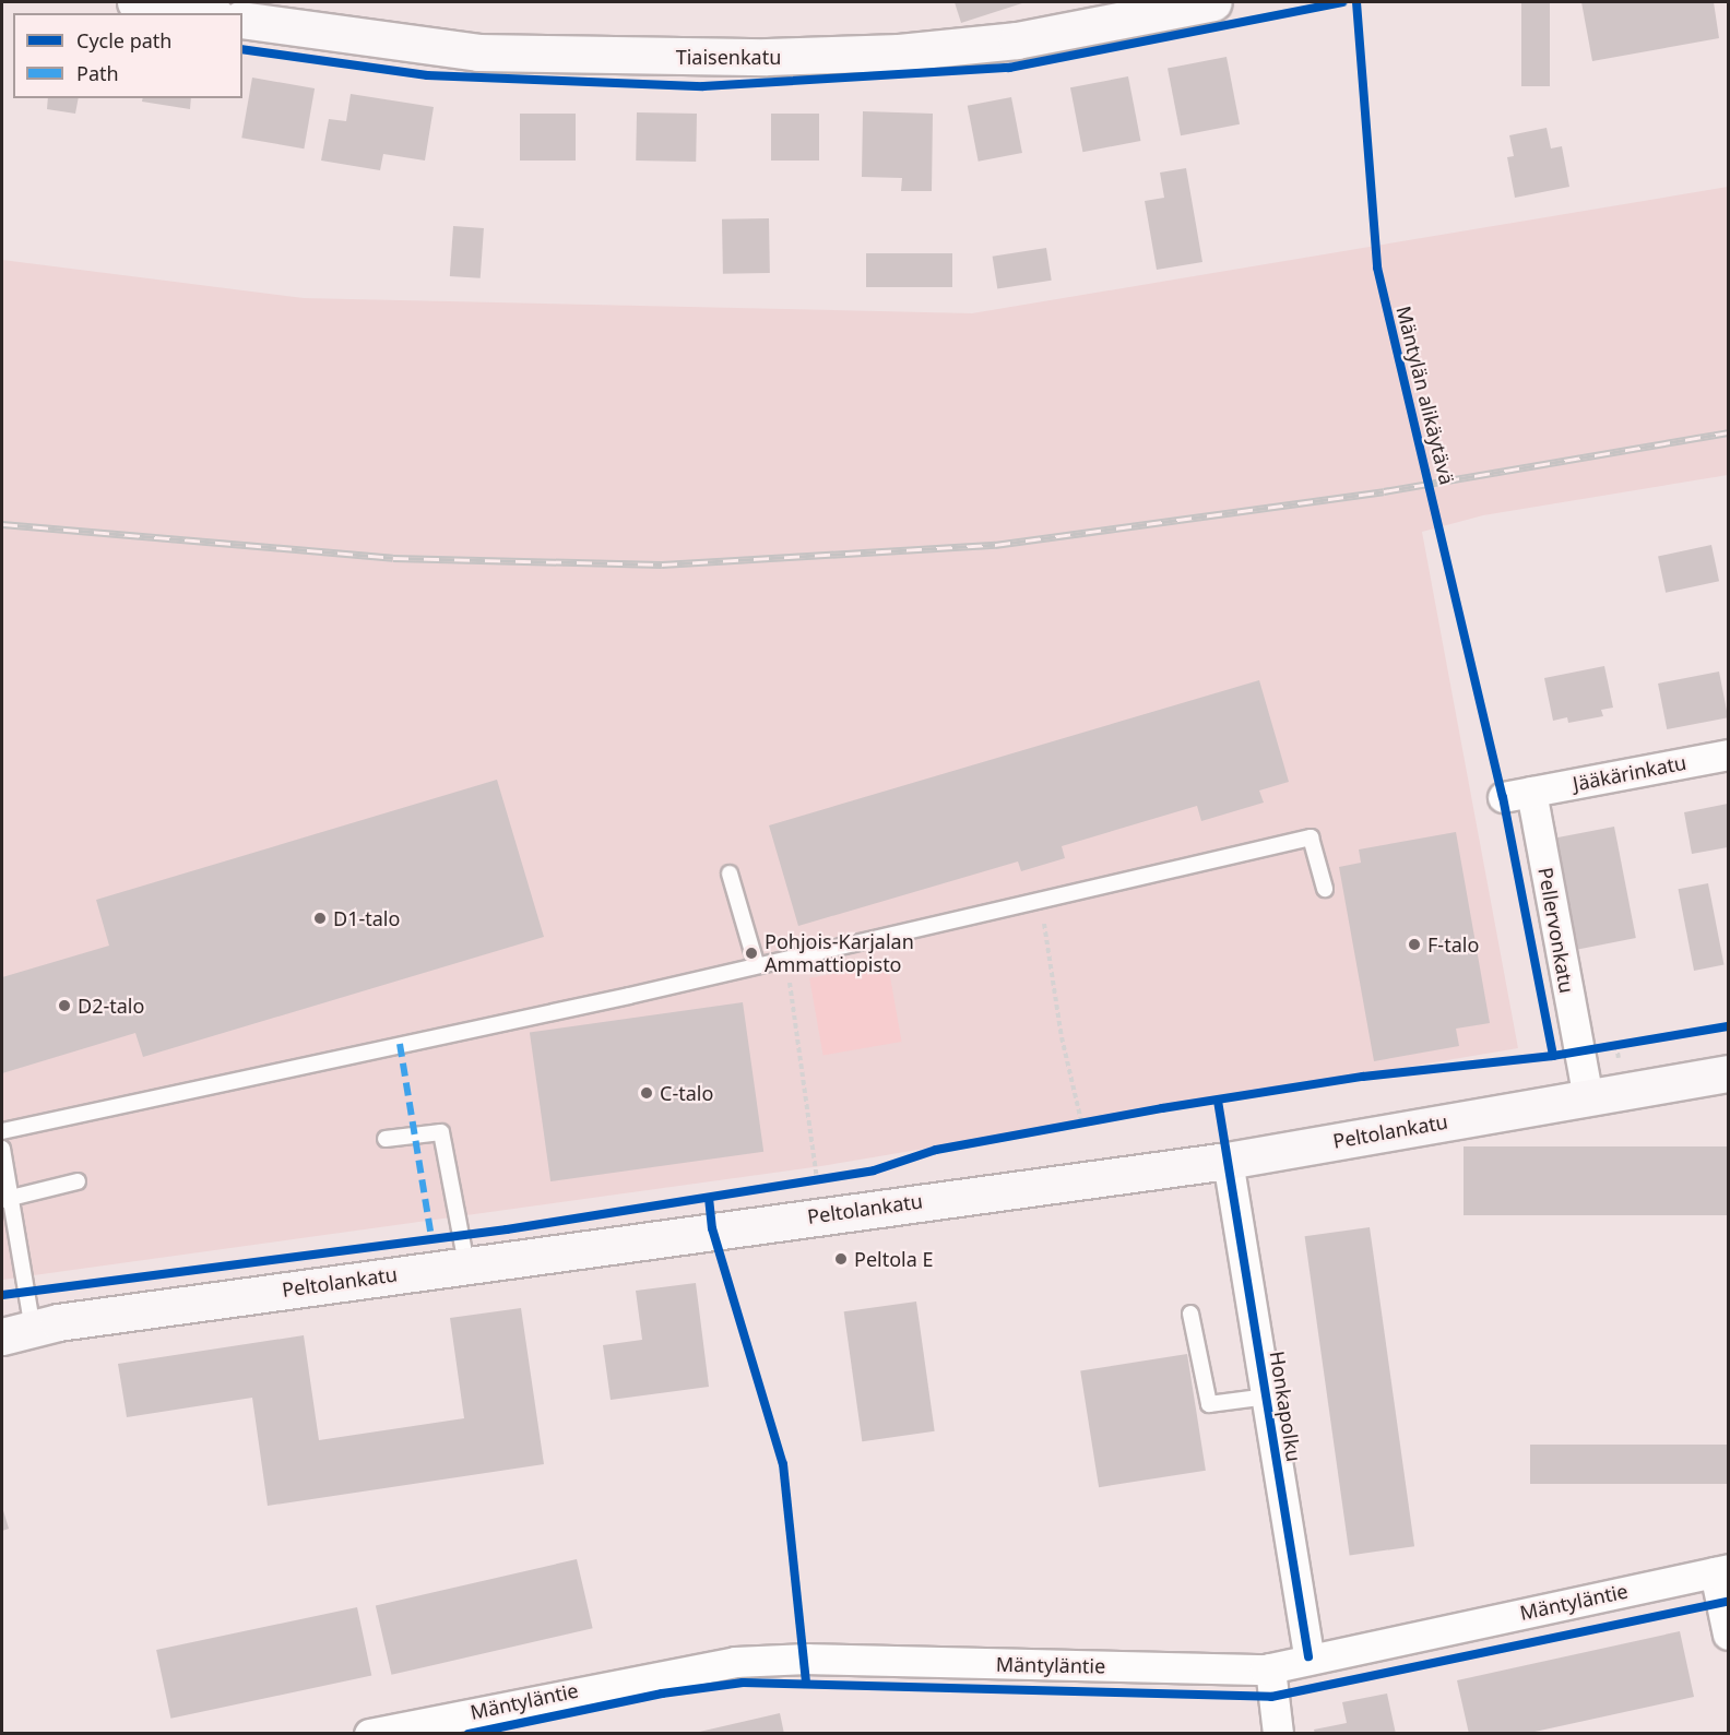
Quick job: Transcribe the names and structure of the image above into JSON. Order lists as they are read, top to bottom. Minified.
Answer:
{"streets":{"street":["Tiaisenkatu","Jääkärinkatu","Pellervonkatu","Peltolankatu","Honkapolku","Mäntyläntie"],"cycle path":["Mäntylän alikäytävä"]},"crossings":[["Jääkärinkatu","Pellervonkatu"],["Pellervonkatu","Peltolankatu"],["Peltolankatu","Honkapolku"],["Honkapolku","Mäntyläntie"]],"places":["D1-talo","F-talo","Pohjois-Karjalan Ammattiopisto","D2-talo","C-talo","Peltola E"],"legend":["Cycle path","Path"]}
